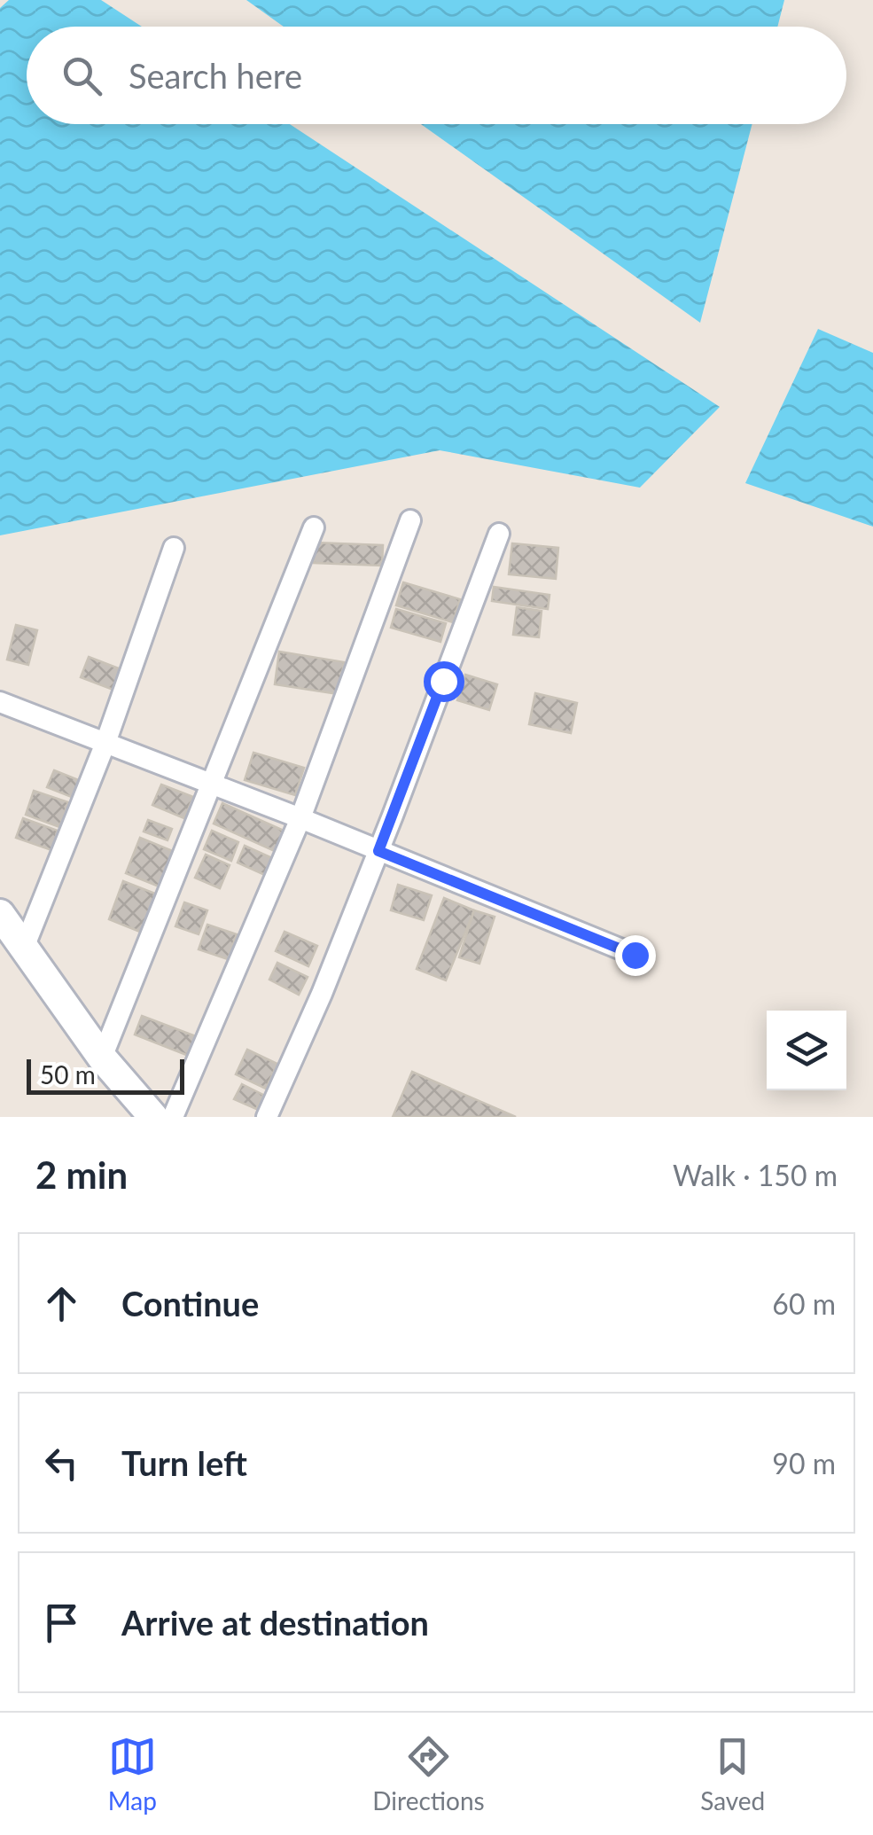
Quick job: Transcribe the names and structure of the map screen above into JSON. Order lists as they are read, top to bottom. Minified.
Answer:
{"scale_bar":"50 m","page":{"search":"Search here","scale":"50 m","heading":["2 min","Walk · 150 m"],"list":[["Continue","60 m"],["Turn left","90 m"],"Arrive at destination"],"nav":["Map","Directions","Saved"]}}
